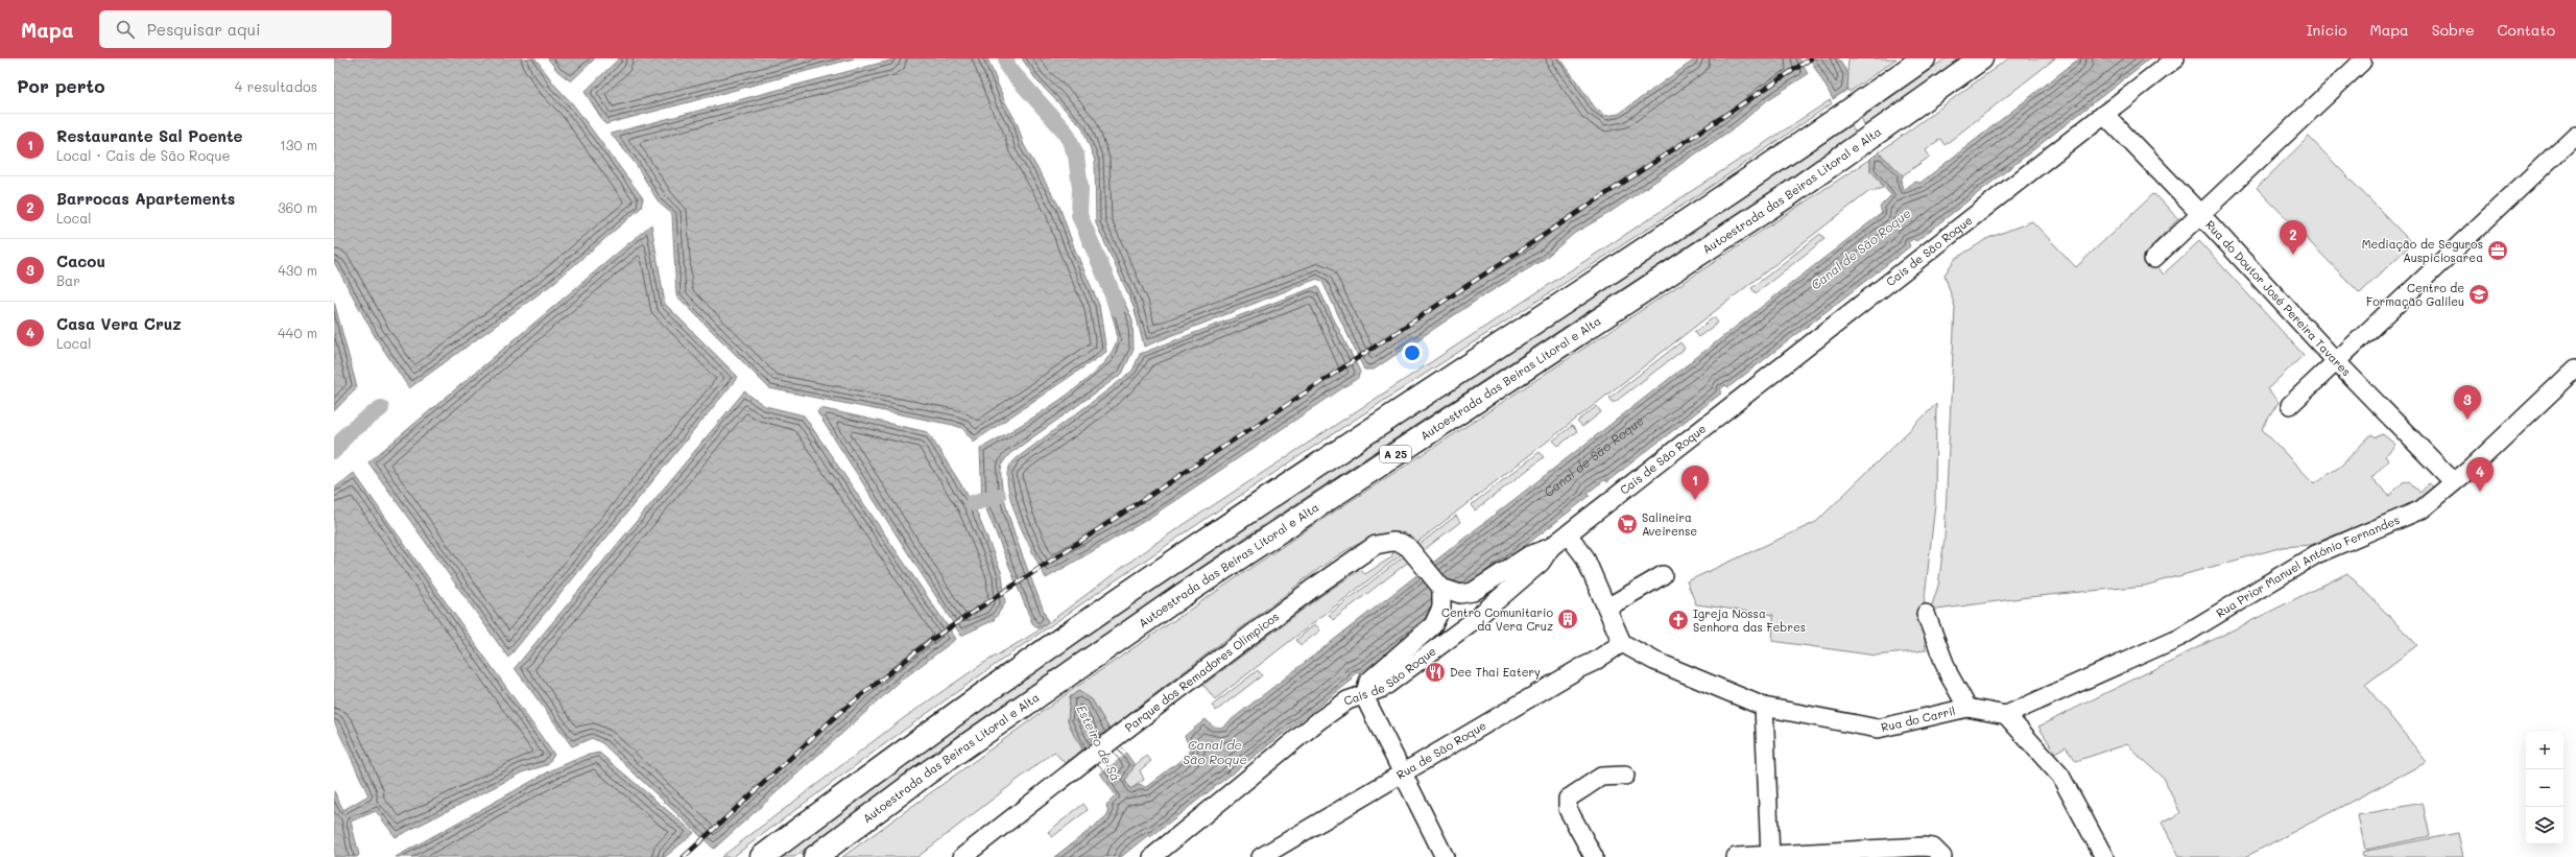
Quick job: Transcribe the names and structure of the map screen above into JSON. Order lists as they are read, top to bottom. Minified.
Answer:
{"streets":{"highway":["Autoestrada das Beiras Litoral e Alta","A 25"],"street":["Cais de São Roque","Rua do Doutor José Pereira Tavares","Rua Prior Manuel António Fernandes","Parque dos Remadores Olímpicos","Rua do Carril","Rua de São Roque"]},"crossings":[["Cais de São Roque","Rua do Doutor José Pereira Tavares"],["Rua do Doutor José Pereira Tavares","Rua Prior Manuel António Fernandes"],["Rua Prior Manuel António Fernandes","Rua do Carril"],["Rua do Carril","Rua de São Roque"]],"water":["Canal de São Roque","Esteiro de Sá"],"places":{"office":["Mediação de Seguros Auspiciosarea"],"school or university":["Centro de Formação Galileu"],"supermarket":["Salineira Aveirense"],"building":["Centro Comunitario da Vera Cruz"],"church":["Igreja Nossa Senhora das Febres"],"restaurant":["Dee Thai Eatery"]},"page":{"header":"Mapa","search":"Pesquisar aqui","nav":["Início","Mapa","Sobre","Contato"],"heading":["Por perto","4 resultados"],"list":[{"mark":"1","name":"Restaurante Sal Poente","note":"Local · Cais de São Roque","value":"130 m"},{"mark":"2","name":"Barrocas Apartements","note":"Local","value":"360 m"},{"mark":"3","name":"Cacou","note":"Bar","value":"430 m"},{"mark":"4","name":"Casa Vera Cruz","note":"Local","value":"440 m"}],"pins":["2","3","4","1"],"map_buttons":["+","−"]}}
